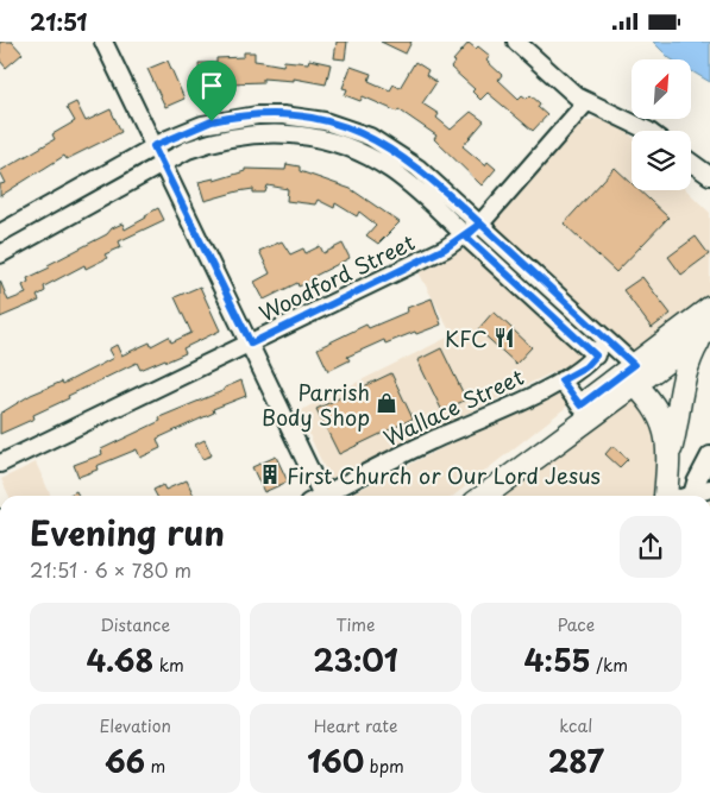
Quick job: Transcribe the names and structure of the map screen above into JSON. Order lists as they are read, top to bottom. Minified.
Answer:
{"streets":{"street":["Woodford Street","Wallace Street"]},"places":{"restaurant":["KFC"],"shop":["Parrish Body Shop"],"building":["First Church or Our Lord Jesus"]},"north":"top right","page":{"status":"21:51","heading":["Evening run","21:51 · 6 × 780 m"],"stats":[["Distance","4.68 km"],["Time","23:01"],["Pace","4:55 /km"],["Elevation","66 m"],["Heart rate","160 bpm"],["kcal","287"]]}}
